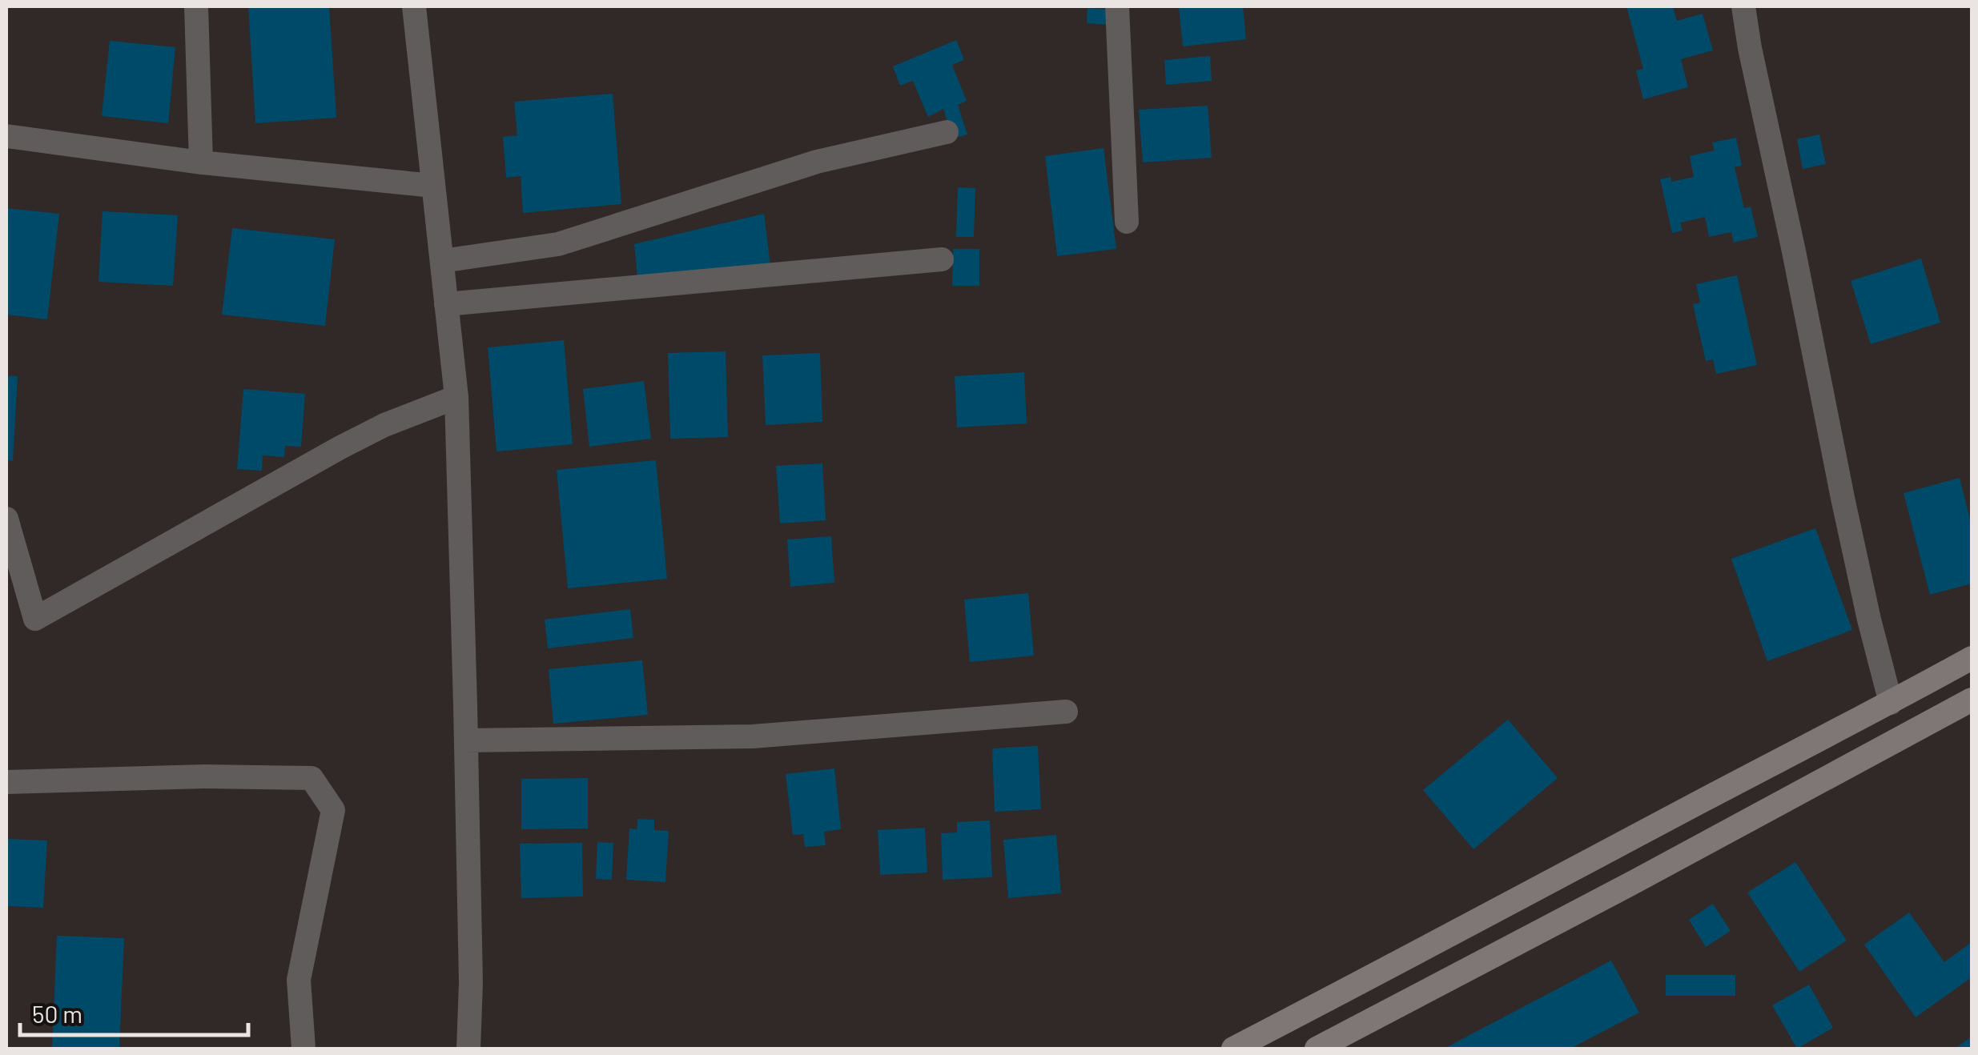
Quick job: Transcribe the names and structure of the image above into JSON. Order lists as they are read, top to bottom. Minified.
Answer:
{"scale_bar":"50 m"}
